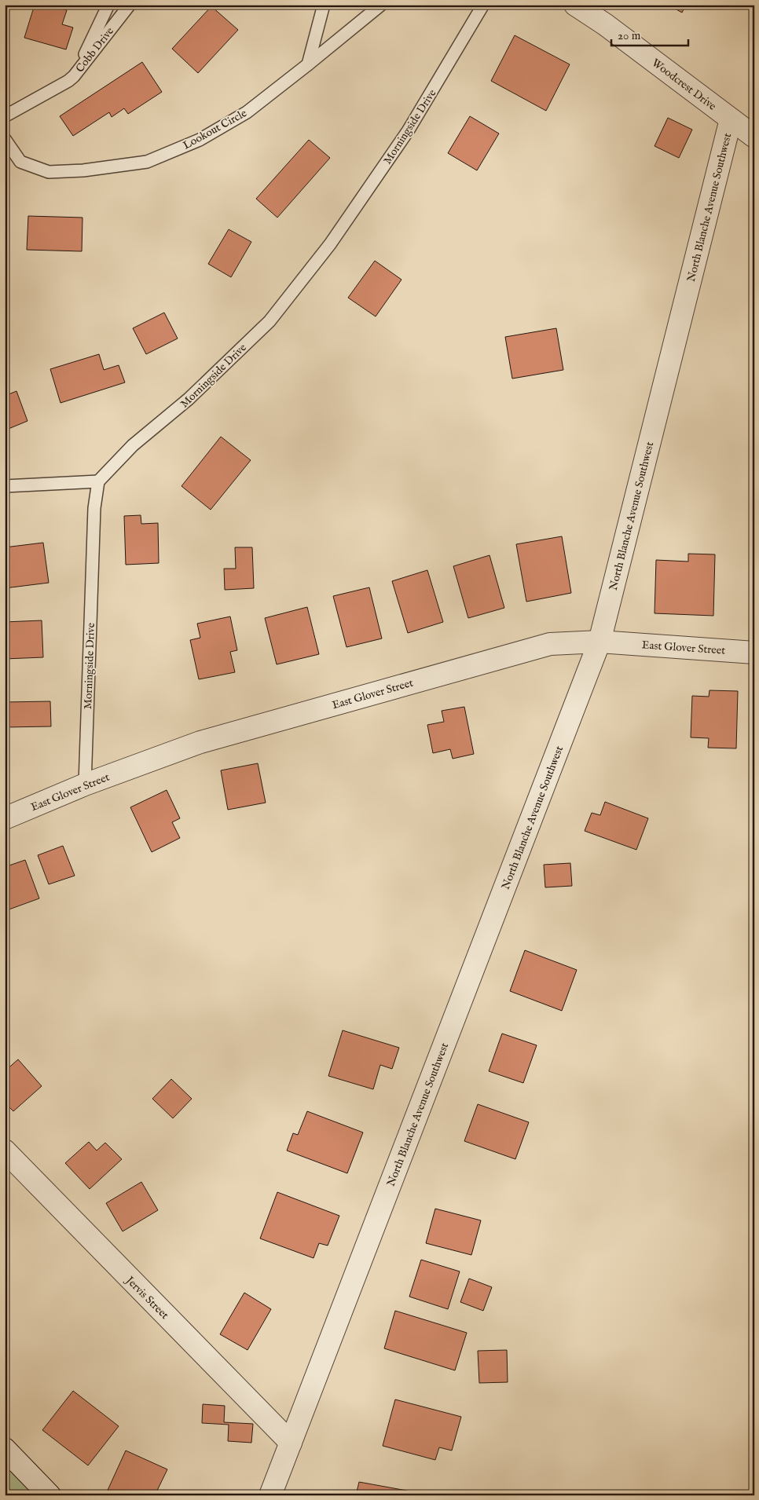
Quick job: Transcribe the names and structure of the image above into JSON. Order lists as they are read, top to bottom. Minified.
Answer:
{"streets":{"street":["Woodcrest Drive","North Blanche Avenue Southwest","East Glover Street","Jervis Street"],"lane":["Cobb Drive","Morningside Drive","Lookout Circle"]},"crossings":[["Woodcrest Drive","North Blanche Avenue Southwest"],["Morningside Drive","East Glover Street"],["North Blanche Avenue Southwest","East Glover Street"],["North Blanche Avenue Southwest","Jervis Street"]],"scale_bar":"20 m"}
